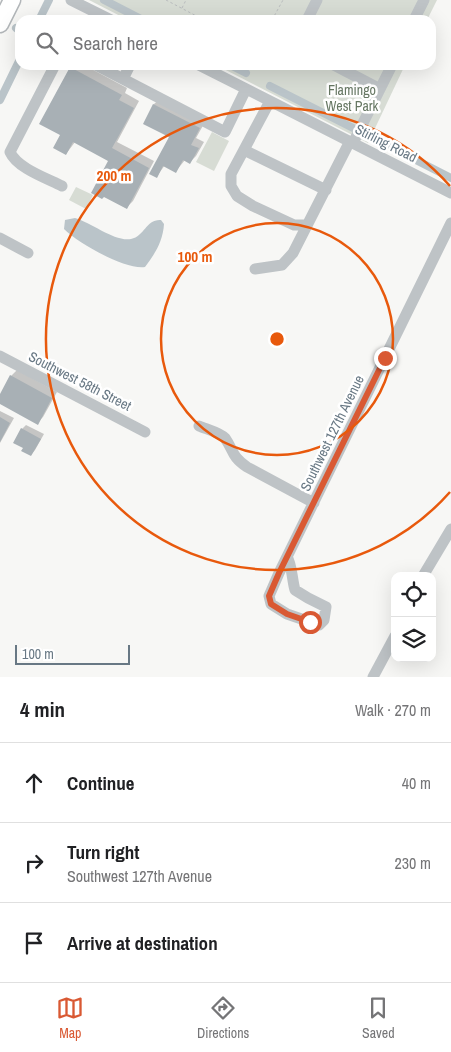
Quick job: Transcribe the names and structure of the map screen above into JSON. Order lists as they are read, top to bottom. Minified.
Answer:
{"streets":{"street":["Stirling Road","Southwest 58th Street","Southwest 127th Avenue"]},"parks":["Flamingo West Park"],"scale_bar":"100 m","page":{"search":"Search here","scale":"100 m","heading":["4 min","Walk · 270 m"],"list":[["Continue","40 m"],["Turn right","Southwest 127th Avenue","230 m"],"Arrive at destination"],"nav":["Map","Directions","Saved"]},"rings":["200 m","100 m"]}
